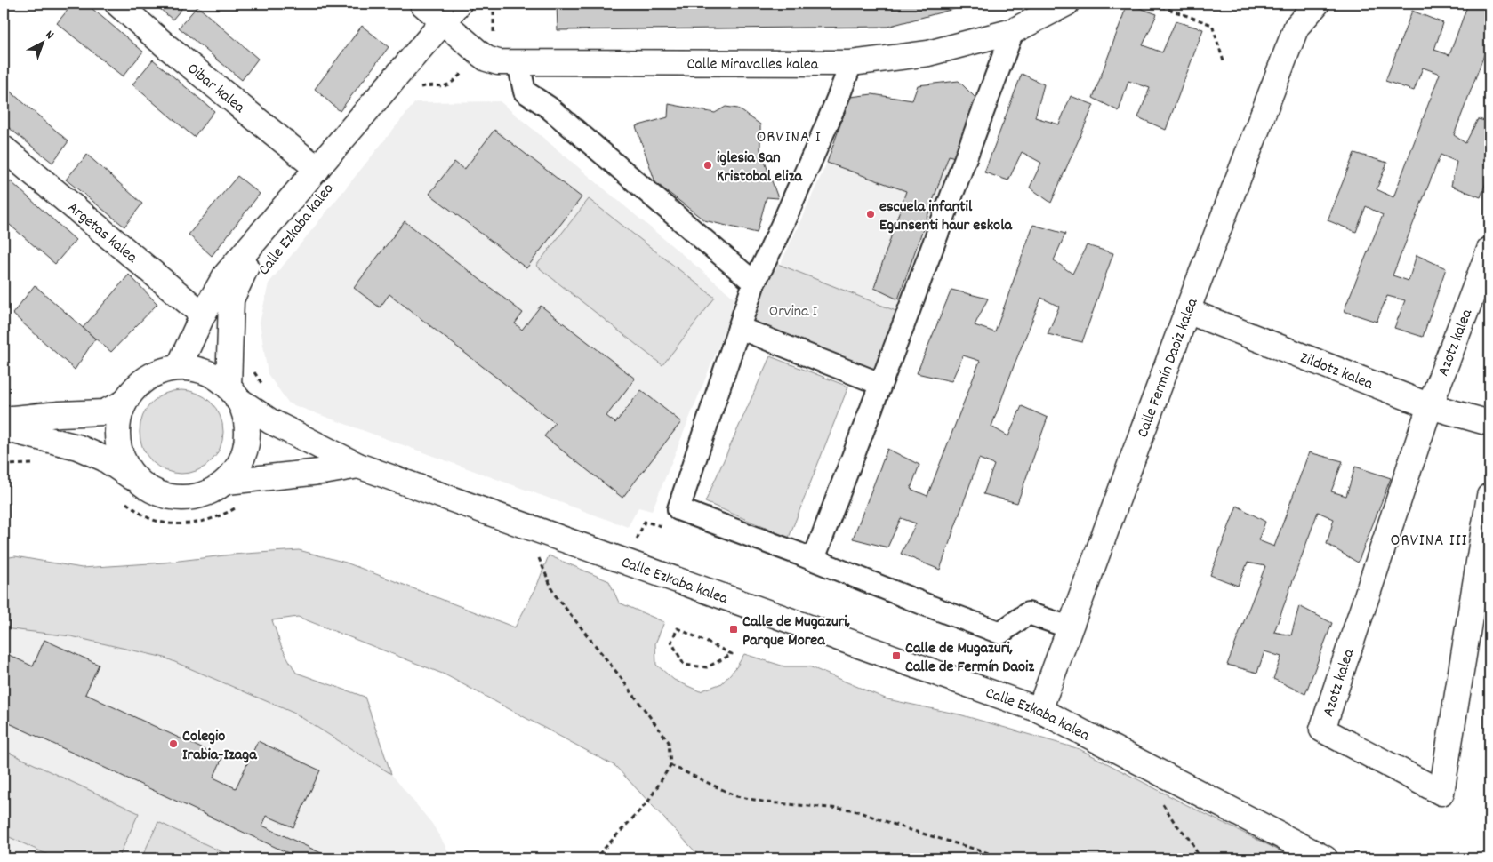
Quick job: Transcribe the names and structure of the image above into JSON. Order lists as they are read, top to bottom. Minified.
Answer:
{"streets":{"street":["Calle Miravalles kalea","Oibar kalea","Calle Ezkaba kalea","Argetas kalea","Azotz kalea","Calle Fermín Daoiz kalea","Zildotz kalea"]},"crossings":[["Calle Miravalles kalea","Calle Ezkaba kalea"],["Oibar kalea","Calle Ezkaba kalea"],["Calle Ezkaba kalea","Argetas kalea"],["Calle Ezkaba kalea","Calle Fermín Daoiz kalea"],["Azotz kalea","Zildotz kalea"],["Calle Fermín Daoiz kalea","Zildotz kalea"]],"districts":["ORVINA I","ORVINA III"],"parks":["Orvina I"],"places":{"other":["iglesia San Kristobal eliza","escuela infantil Egunsenti haur eskola","Colegio Irabia-Izaga"],"transit":["Calle de Mugazuri, Parque Morea","Calle de Mugazuri, Calle de Fermín Daoiz"]},"north":"top right"}
